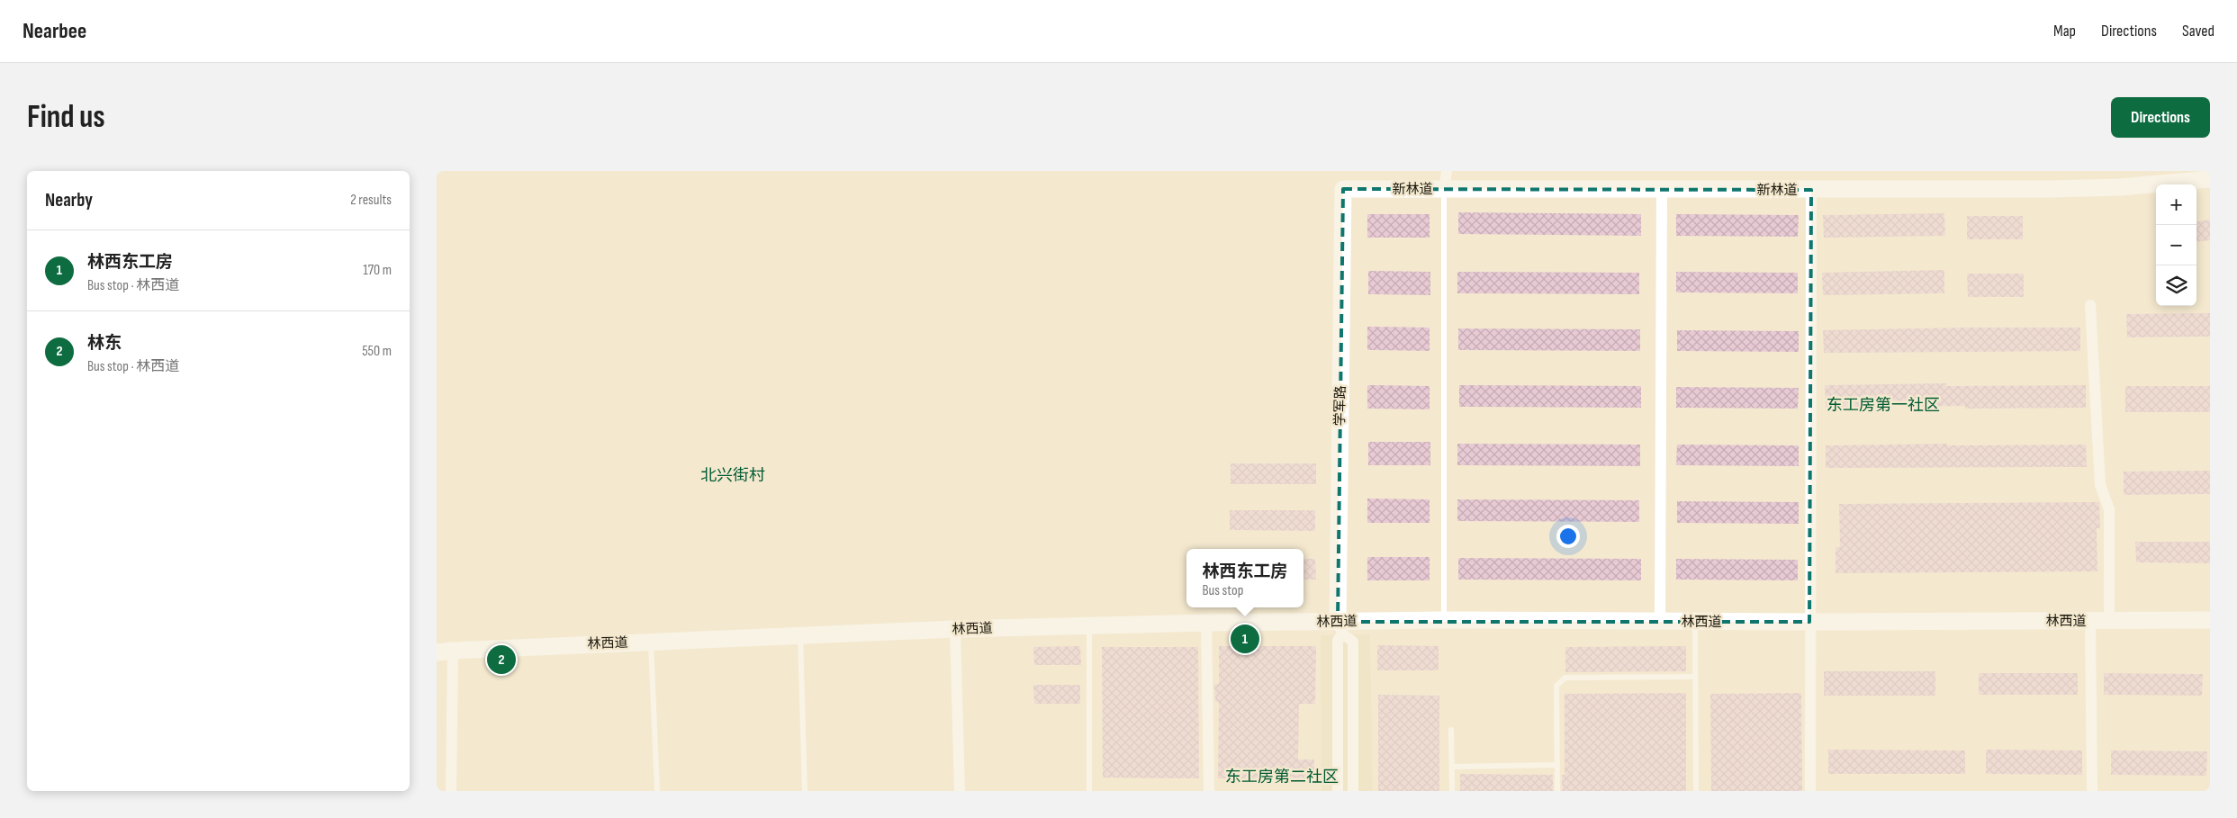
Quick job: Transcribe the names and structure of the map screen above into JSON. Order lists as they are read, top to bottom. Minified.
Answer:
{"streets":{"main road":["新林道","学军路","林西道"]},"crossings":[["新林道","学军路"],["学军路","林西道"]],"districts":["东工房第一社区","北兴街村","东工房第二社区"],"page":{"header":"Nearbee","nav":["Map","Directions","Saved"],"buttons":"Directions","title":"Find us","heading":["Nearby","2 results"],"map_buttons":["+","−"],"list":[{"mark":"1","name":"林西东工房","note":"Bus stop · 林西道","value":"170 m"},{"mark":"2","name":"林东","note":"Bus stop · 林西道","value":"550 m"}],"popup":["林西东工房","Bus stop"],"pins":["1","2"]}}
